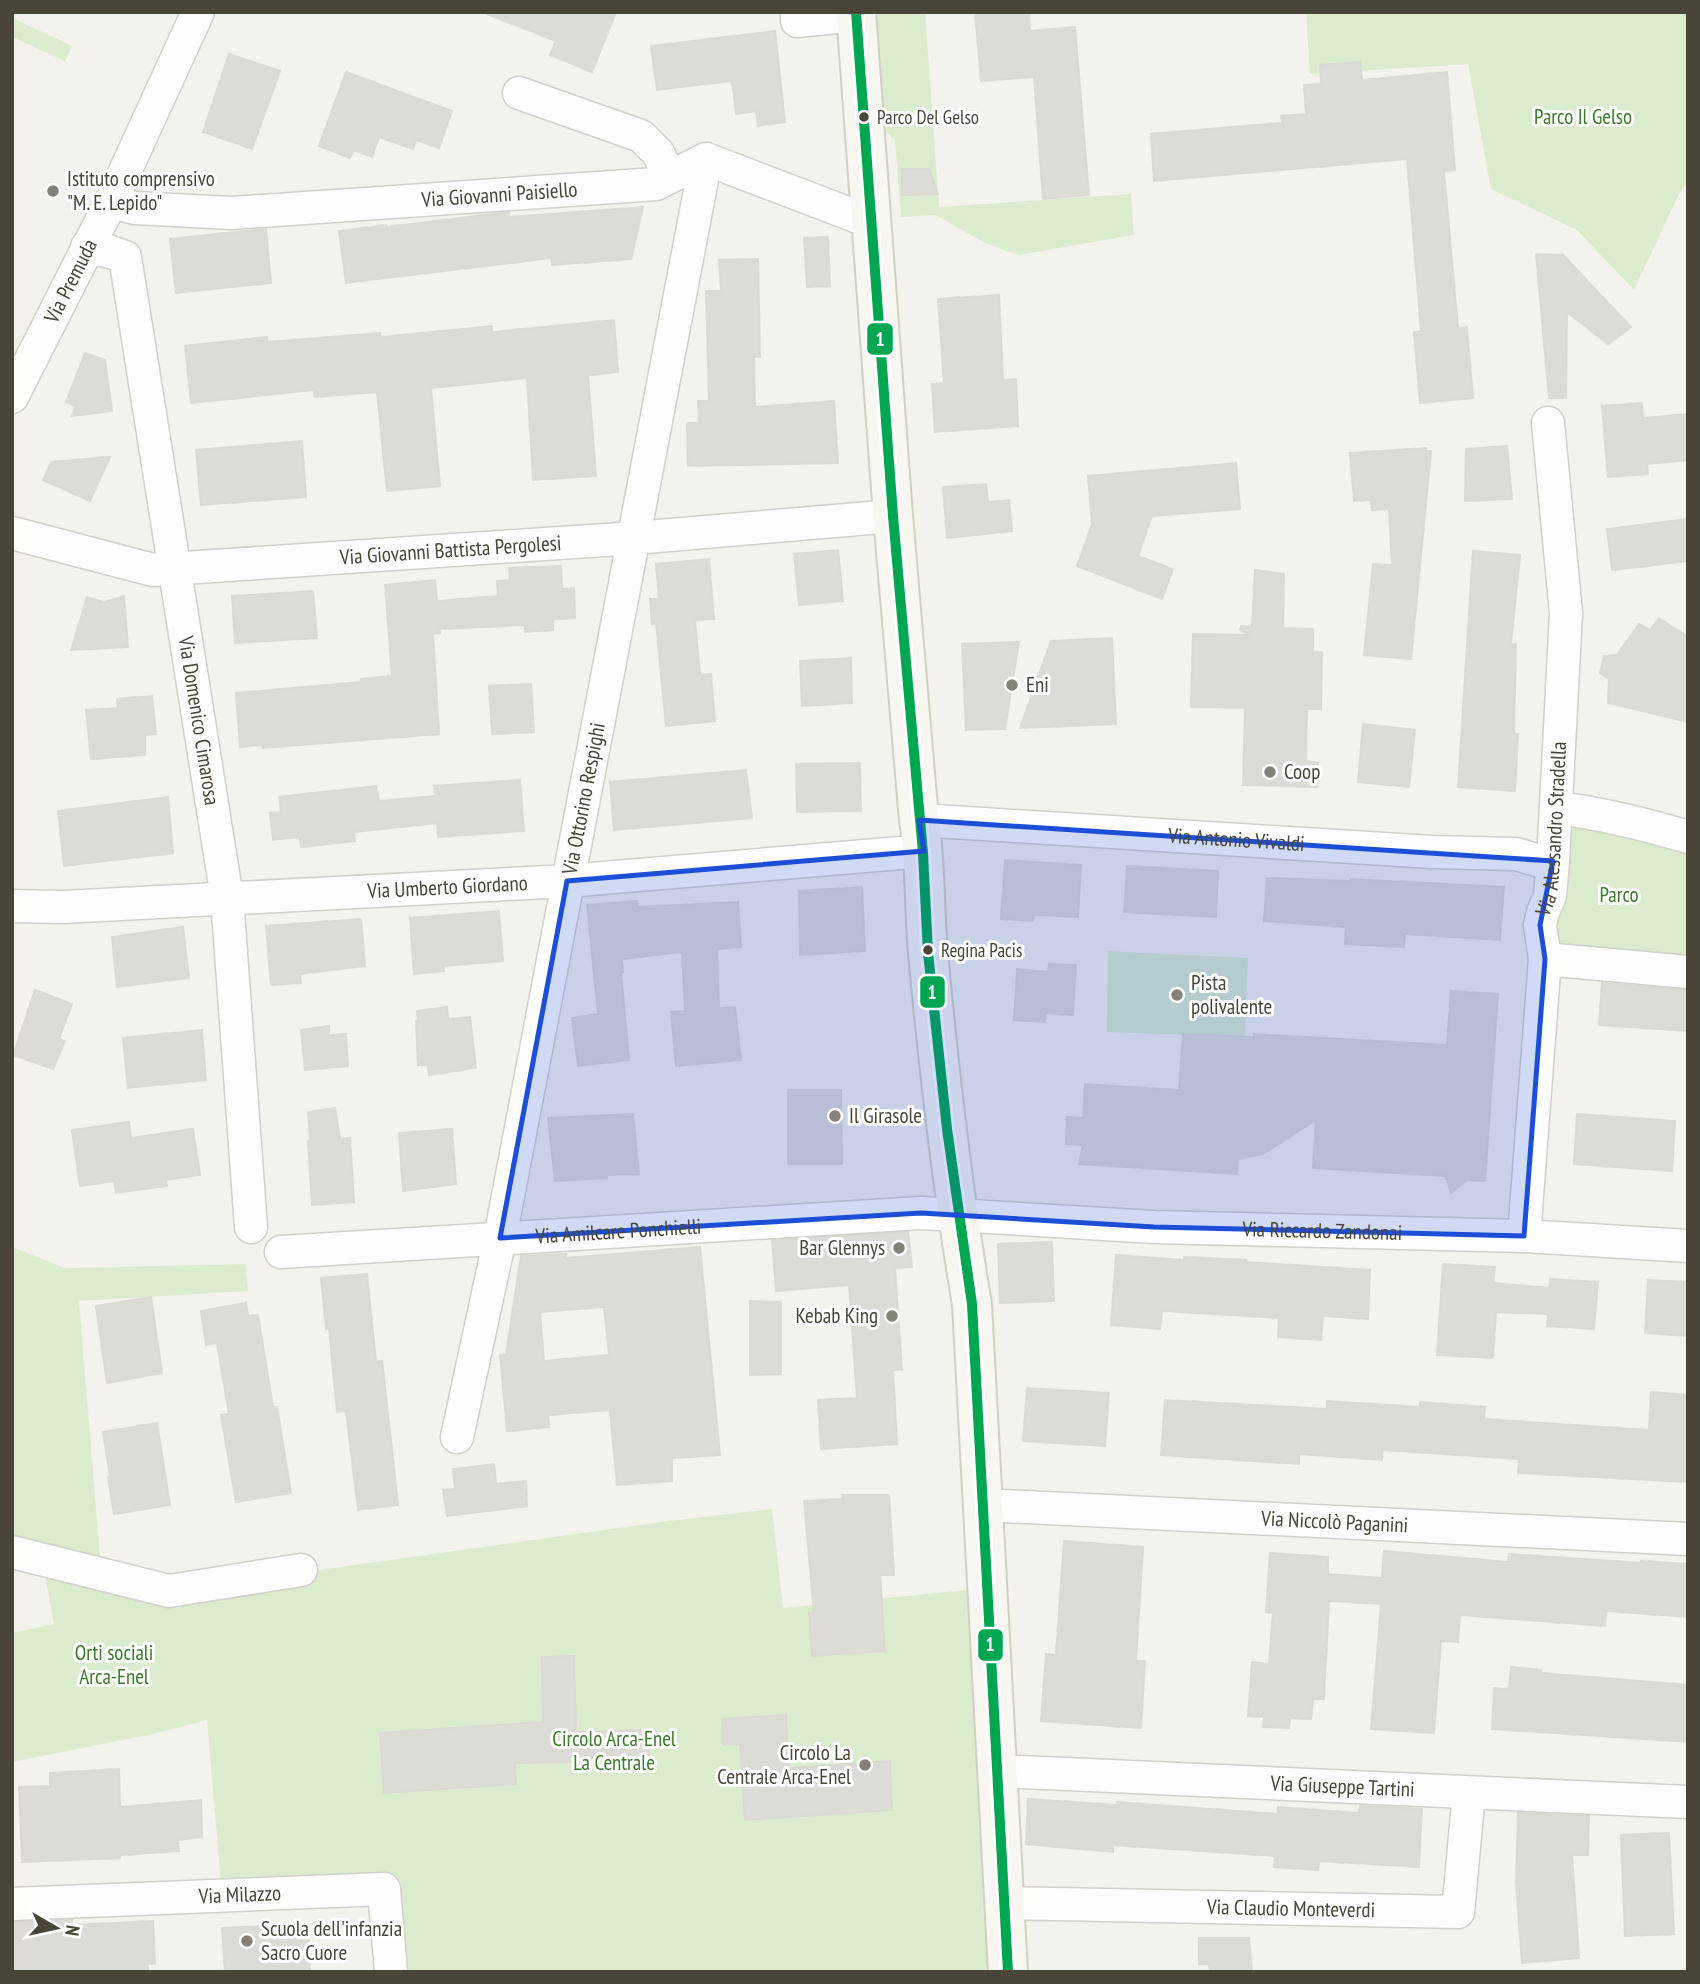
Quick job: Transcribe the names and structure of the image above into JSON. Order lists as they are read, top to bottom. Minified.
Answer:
{"streets":{"street":["Via Giovanni Paisiello","Via Premuda","Via Giovanni Battista Pergolesi","Via Domenico Cimarosa","Via Ottorino Respighi","Via Alessandro Stradella","Via Antonio Vivaldi","Via Umberto Giordano","Via Amilcare Ponchielli","Via Riccardo Zandonai","Via Niccolò Paganini","Via Giuseppe Tartini","Via Milazzo","Via Claudio Monteverdi"]},"crossings":[["Via Giovanni Paisiello","Via Premuda"],["Via Giovanni Paisiello","Via Ottorino Respighi"],["Via Premuda","Via Domenico Cimarosa"],["Via Giovanni Battista Pergolesi","Via Domenico Cimarosa"],["Via Giovanni Battista Pergolesi","Via Ottorino Respighi"],["Via Domenico Cimarosa","Via Umberto Giordano"],["Via Ottorino Respighi","Via Umberto Giordano"],["Via Ottorino Respighi","Via Amilcare Ponchielli"],["Via Alessandro Stradella","Via Antonio Vivaldi"],["Via Alessandro Stradella","Via Riccardo Zandonai"],["Via Antonio Vivaldi","Via Umberto Giordano"],["Via Amilcare Ponchielli","Via Riccardo Zandonai"],["Via Giuseppe Tartini","Via Claudio Monteverdi"]],"parks":["Parco Il Gelso","Parco","Orti sociali Arca-Enel","Circolo Arca-Enel La Centrale"],"places":["Parco Del Gelso","Istituto comprensivo \"M. E. Lepido\"","Eni","Coop","Regina Pacis","Pista polivalente","Il Girasole","Bar Glennys","Kebab King","Circolo La Centrale Arca-Enel","Scuola dell'infanzia Sacro Cuore"],"lines":["transit line 1"],"north":"right"}
